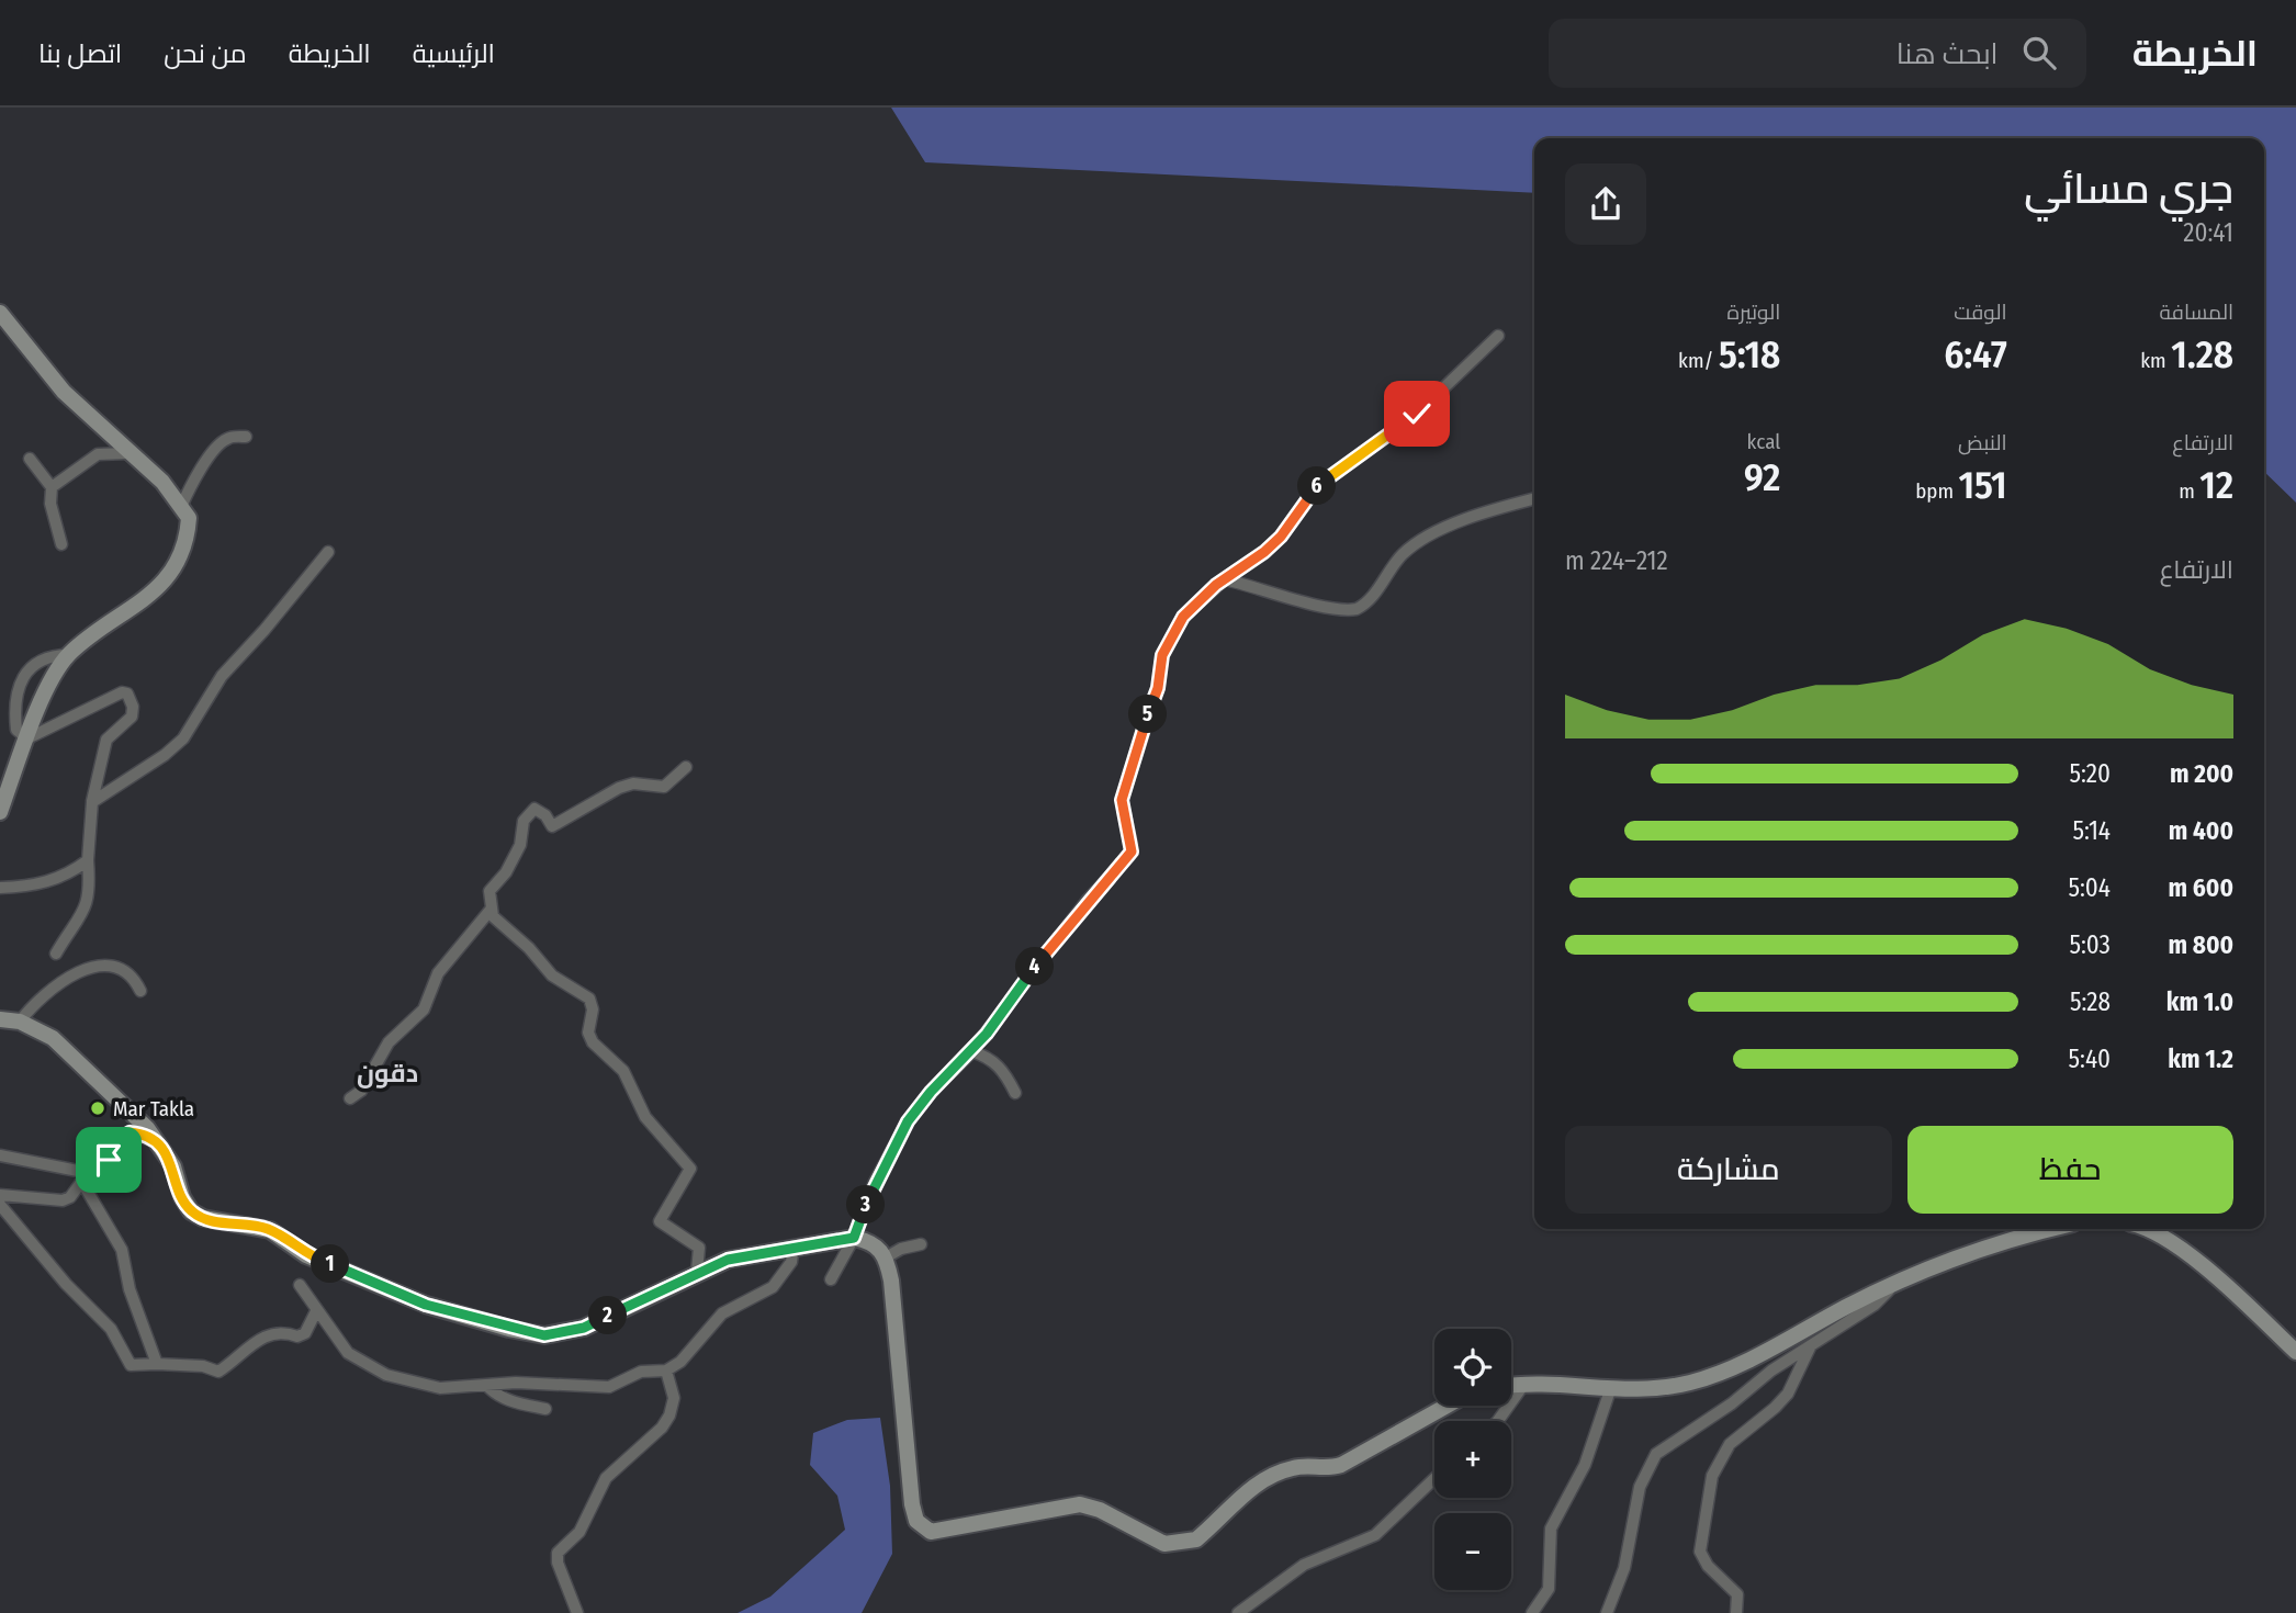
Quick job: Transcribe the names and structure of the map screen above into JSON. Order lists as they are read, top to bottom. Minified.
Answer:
{"districts":["دقون"],"places":["Mar Takla"],"page":{"header":"الخريطة","search":"ابحث هنا","nav":["الرئيسية","الخريطة","من نحن","اتصل بنا"],"heading":["جري مسائي","20:41"],"stats":[["المسافة","1.28 km"],["الوقت","6:47"],["الوتيرة","5:18 /km"],["الارتفاع","12 m"],["النبض","151 bpm"],["kcal","92"]],"pins":["6","5","4","3","1","2"],"chart":["الارتفاع","212–224 m"],"list":[{"name":"200 m","note":"5:20"},{"name":"400 m","note":"5:14"},{"name":"600 m","note":"5:04"},{"name":"800 m","note":"5:03"},{"name":"1.0 km","note":"5:28"},{"name":"1.2 km","note":"5:40"}],"buttons":["حفظ","مشاركة"],"map_buttons":["+","−"]}}
